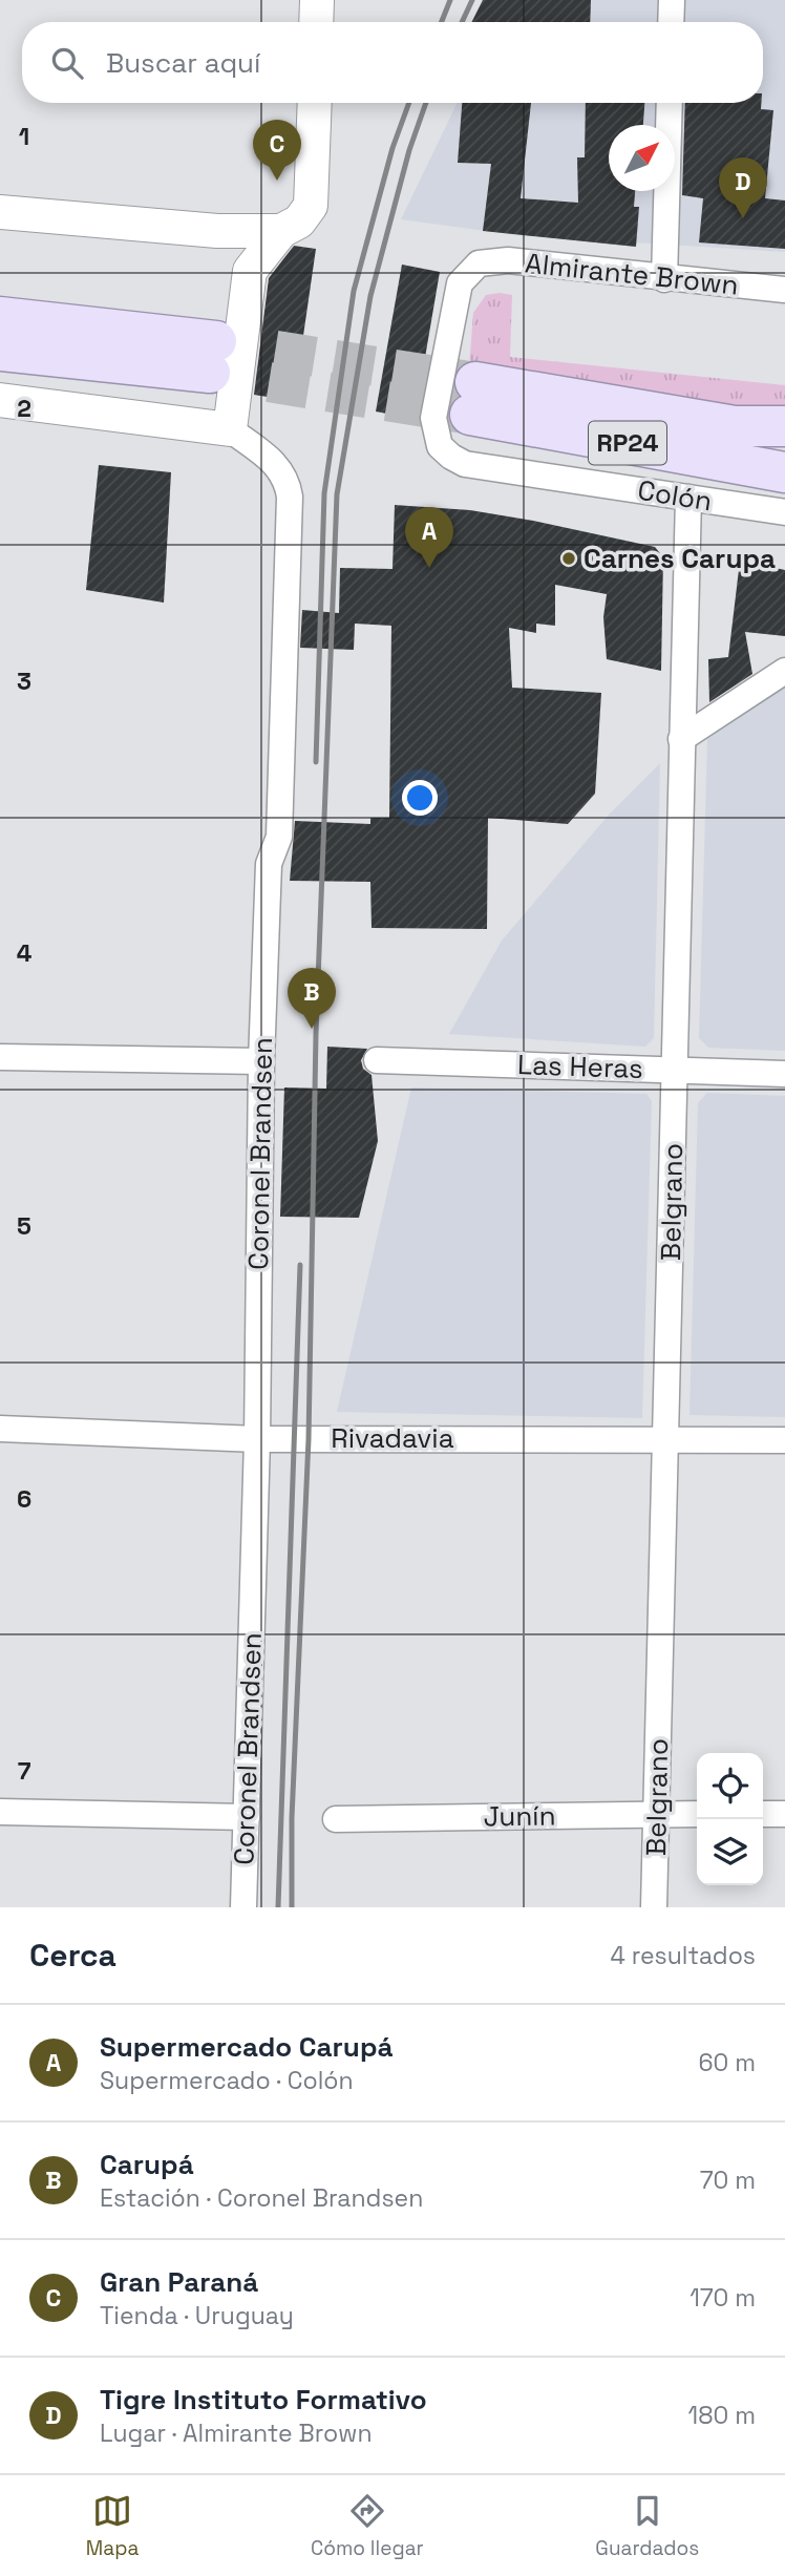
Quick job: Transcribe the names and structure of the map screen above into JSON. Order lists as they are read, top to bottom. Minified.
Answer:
{"streets":{"main road":["RP24"],"street":["Almirante Brown","Colón","Las Heras","Coronel Brandsen","Belgrano","Rivadavia","Junín"]},"crossings":[["Almirante Brown","Colón"],["Colón","Belgrano"],["Las Heras","Belgrano"],["Coronel Brandsen","Rivadavia"],["Belgrano","Rivadavia"],["Belgrano","Junín"]],"places":["Carnes Carupa"],"north":"top right","page":{"search":"Buscar aquí","pins":["C","D","A","B"],"heading":["Cerca","4 resultados"],"list":[{"mark":"A","name":"Supermercado Carupá","note":"Supermercado · Colón","value":"60 m"},{"mark":"B","name":"Carupá","note":"Estación · Coronel Brandsen","value":"70 m"},{"mark":"C","name":"Gran Paraná","note":"Tienda · Uruguay","value":"170 m"},{"mark":"D","name":"Tigre Instituto Formativo","note":"Lugar · Almirante Brown","value":"180 m"}],"nav":["Mapa","Cómo llegar","Guardados"]},"grid":{"rows":["1","2","3","4","5","6","7"]}}
